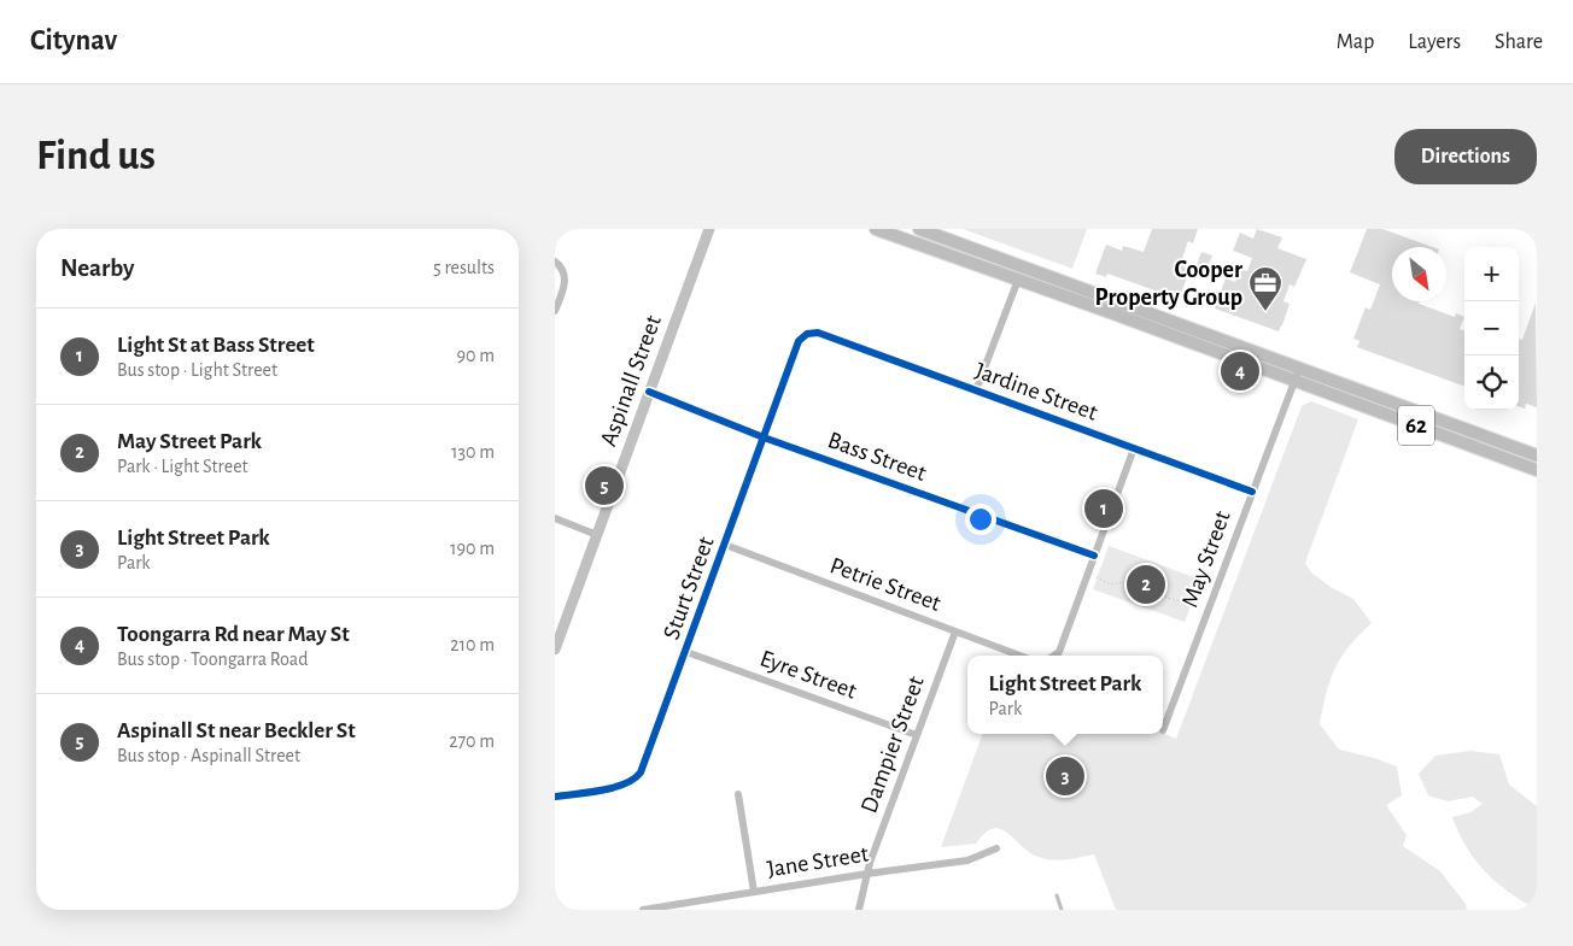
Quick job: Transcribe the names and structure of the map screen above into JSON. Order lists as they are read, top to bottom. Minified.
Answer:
{"streets":{"main road":["Aspinall Street","62"],"street":["Jardine Street","Bass Street","May Street","Petrie Street","Sturt Street","Eyre Street","Dampier Street","Jane Street"]},"crossings":[["Aspinall Street","Bass Street"],["Jardine Street","May Street"],["Jardine Street","Sturt Street"],["62","May Street"],["Bass Street","Sturt Street"],["Petrie Street","Sturt Street"],["Petrie Street","Dampier Street"],["Sturt Street","Eyre Street"],["Eyre Street","Dampier Street"],["Dampier Street","Jane Street"]],"places":{"office":["Cooper Property Group"]},"north":"bottom right","page":{"header":"Citynav","nav":["Map","Layers","Share"],"buttons":"Directions","title":"Find us","heading":["Nearby","5 results"],"map_buttons":["+","−"],"list":[{"mark":"1","name":"Light St at Bass Street","note":"Bus stop · Light Street","value":"90 m"},{"mark":"2","name":"May Street Park","note":"Park · Light Street","value":"130 m"},{"mark":"3","name":"Light Street Park","note":"Park","value":"190 m"},{"mark":"4","name":"Toongarra Rd near May St","note":"Bus stop · Toongarra Road","value":"210 m"},{"mark":"5","name":"Aspinall St near Beckler St","note":"Bus stop · Aspinall Street","value":"270 m"}],"pins":["4","5","1","2","3"],"popup":["Light Street Park","Park"]}}
